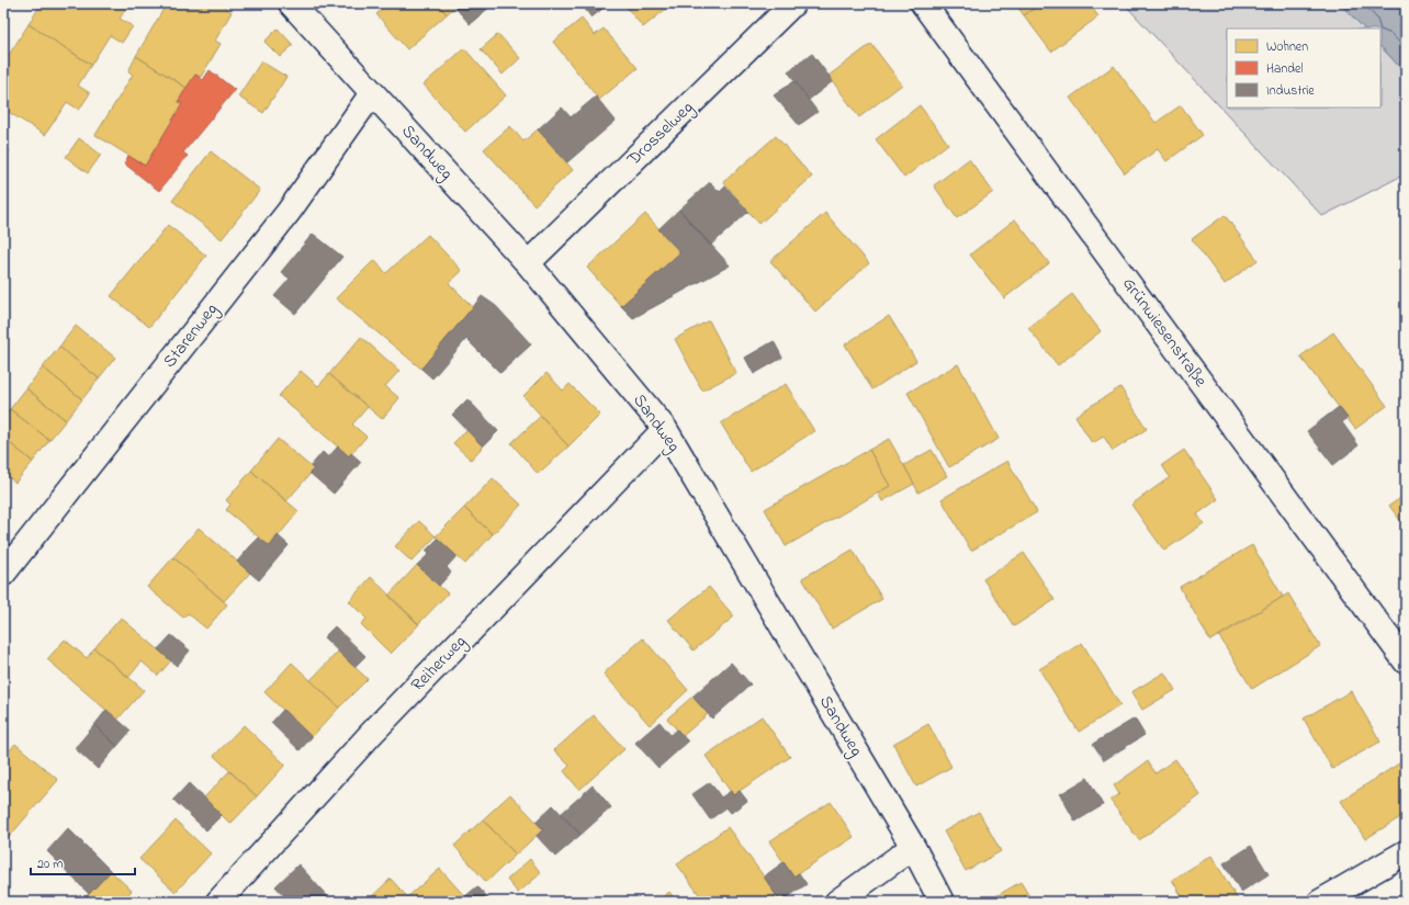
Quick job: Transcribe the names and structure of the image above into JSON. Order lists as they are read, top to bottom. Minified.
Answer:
{"streets":{"street":["Drosselweg","Sandweg","Grünwiesenstraße","Starenweg","Reiherweg"]},"crossings":[["Drosselweg","Sandweg"],["Sandweg","Starenweg"],["Sandweg","Reiherweg"]],"legend":["Wohnen","Handel","Industrie"],"scale_bar":"20 m"}
